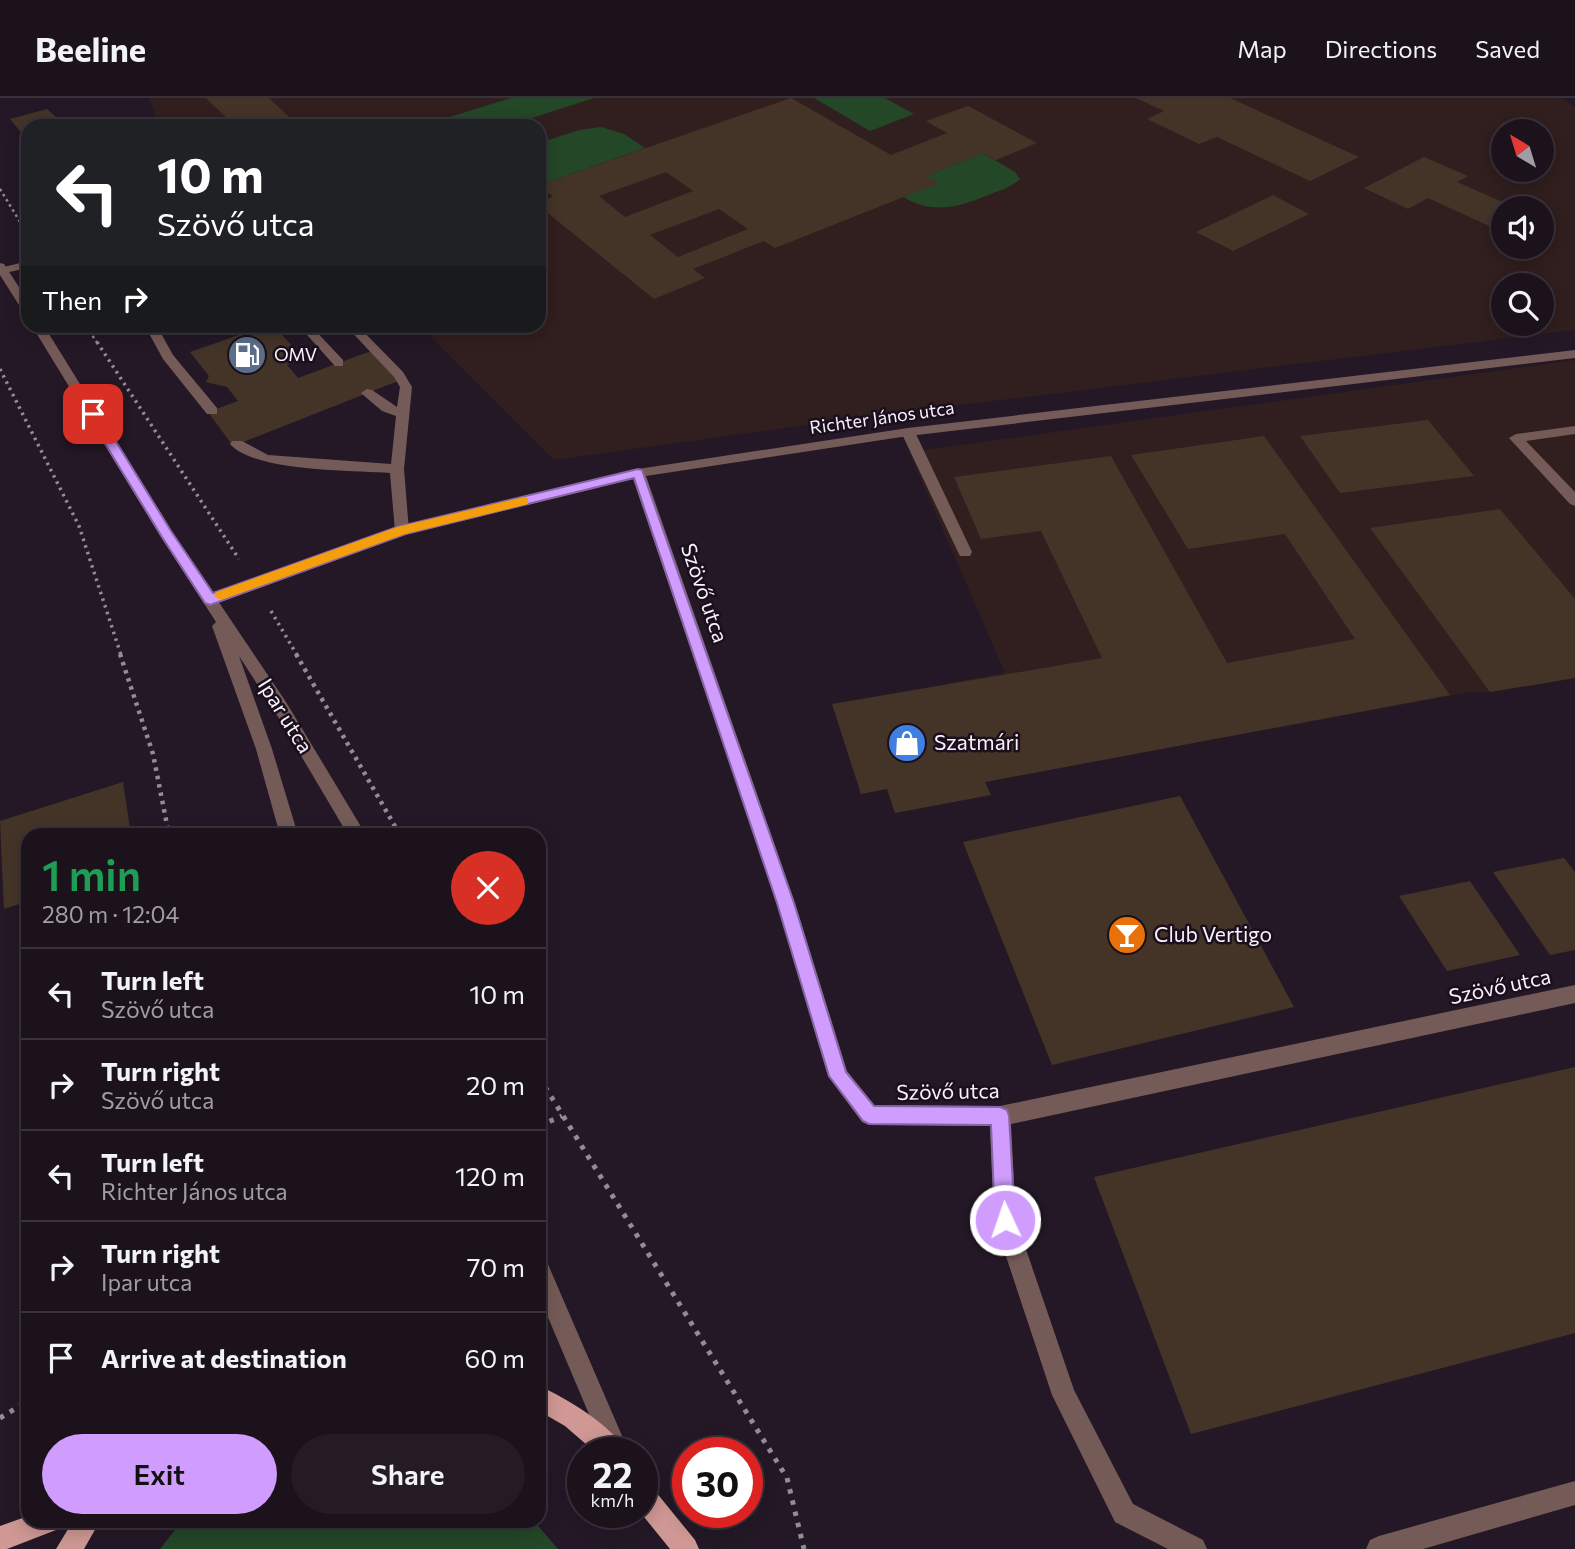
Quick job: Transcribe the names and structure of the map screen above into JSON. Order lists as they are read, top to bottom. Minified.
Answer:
{"streets":{"street":["Richter János utca","Szövő utca","Ipar utca"]},"crossings":[["Richter János utca","Szövő utca"],["Richter János utca","Ipar utca"]],"places":{"fuel station":["OMV"],"shop":["Szatmári"],"bar":["Club Vertigo"]},"north":"top left","page":{"header":"Beeline","nav":["Map","Directions","Saved"],"turn":["10 m","Szövő utca"],"then":"Then","heading":["1 min","280 m · 12:04"],"list":[{"name":"Turn left","note":"Szövő utca","value":"10 m"},{"name":"Turn right","note":"Szövő utca","value":"20 m"},{"name":"Turn left","note":"Richter János utca","value":"120 m"},{"name":"Turn right","note":"Ipar utca","value":"70 m"},{"name":"Arrive at destination","value":"60 m"}],"buttons":["Exit","Share"],"speed":"22 km/h","limit":"30"}}
